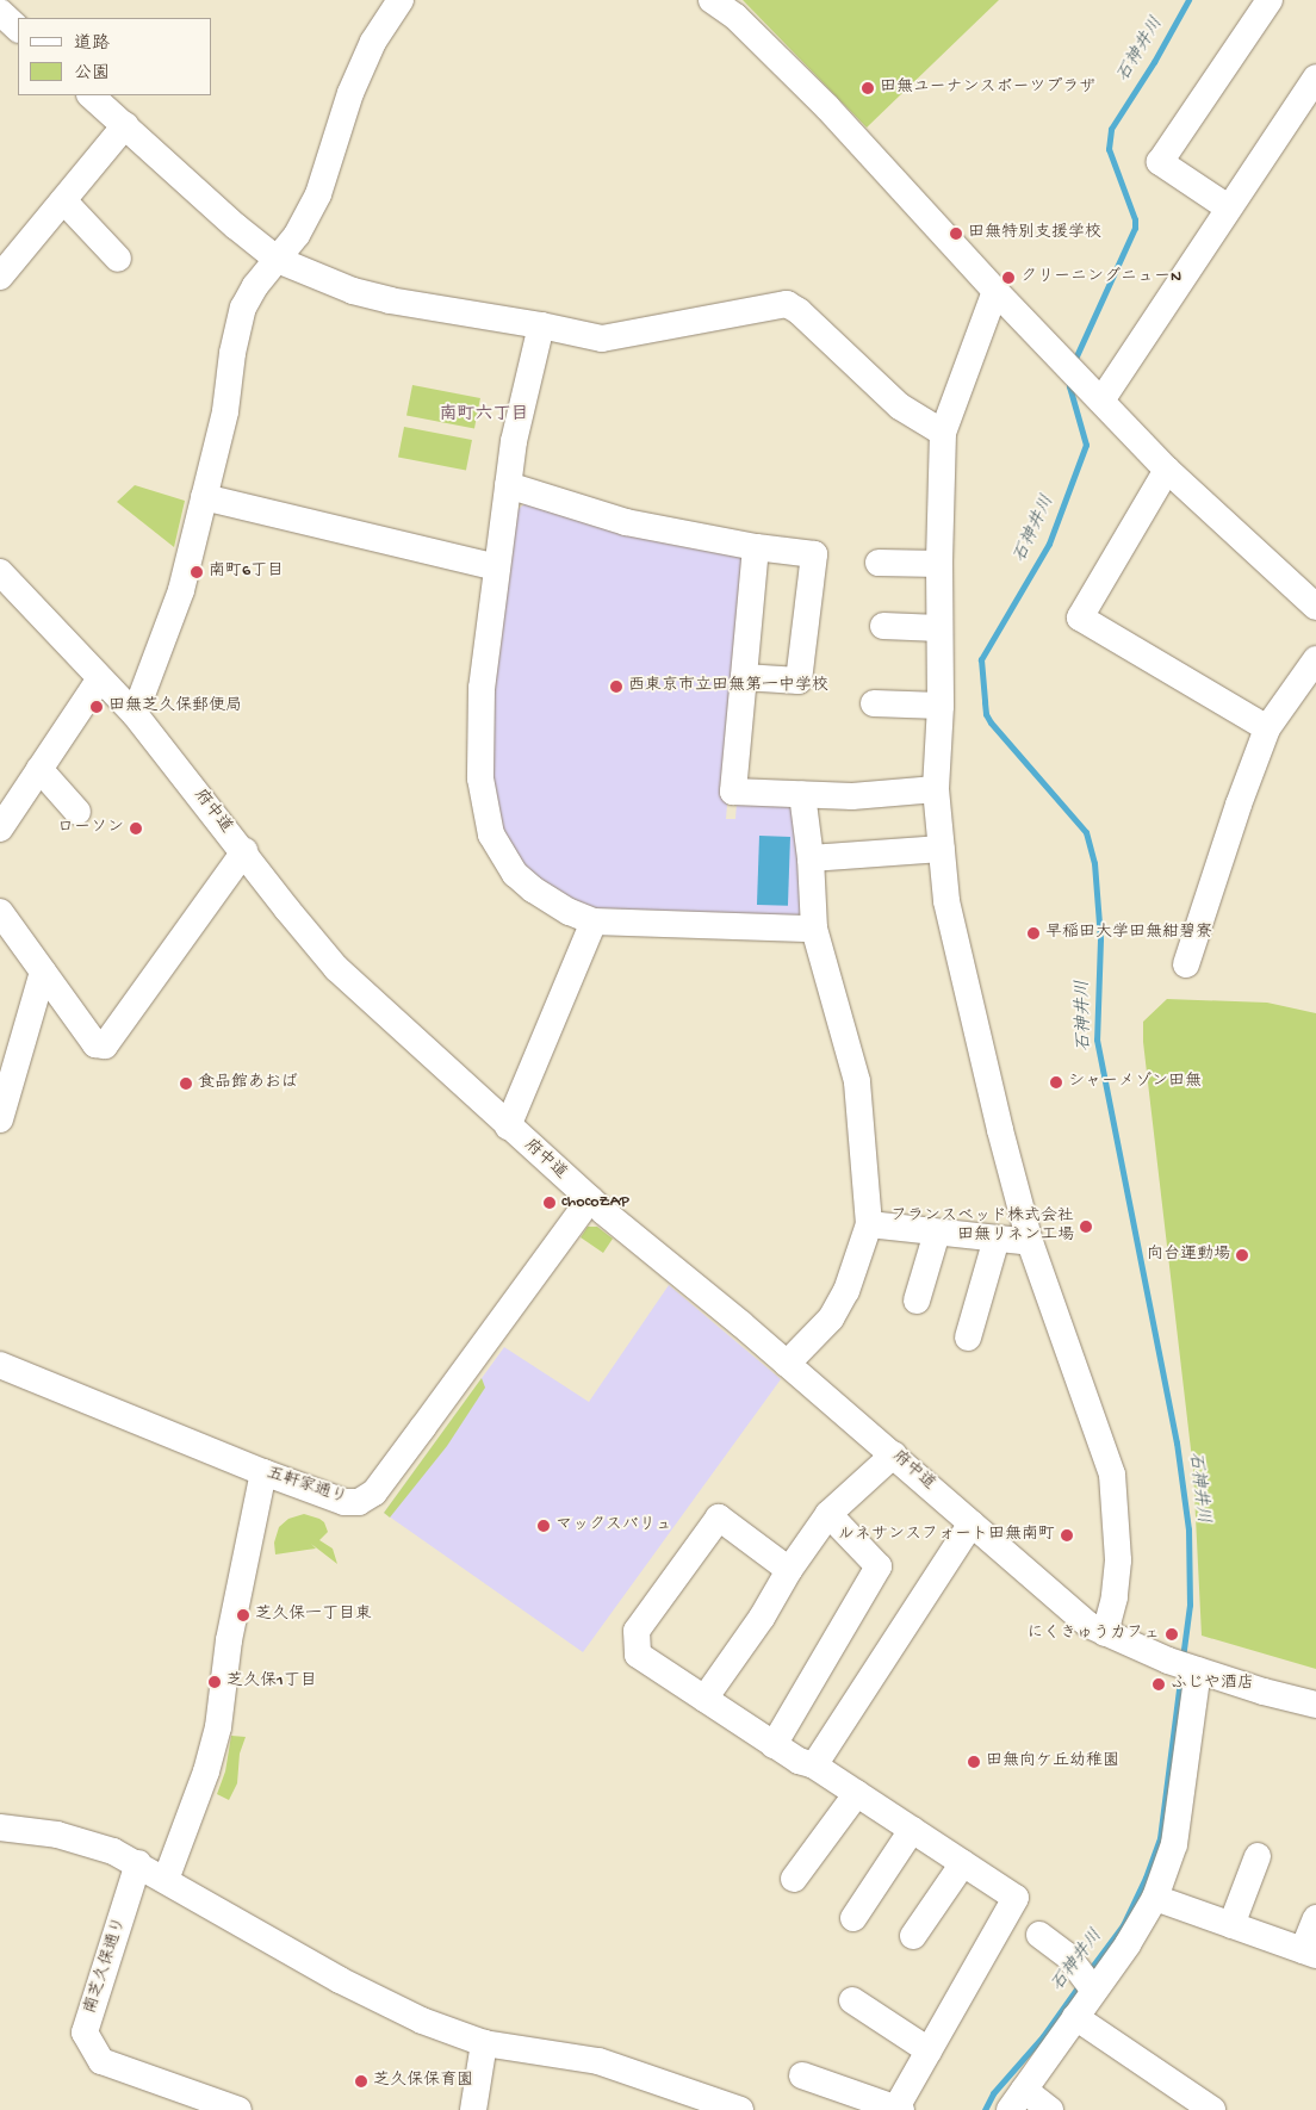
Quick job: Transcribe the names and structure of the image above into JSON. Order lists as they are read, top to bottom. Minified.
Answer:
{"streets":{"street":["府中道","五軒家通り","南芝久保通り"]},"crossings":[["府中道","五軒家通り"]],"districts":["南町六丁目"],"water":["石神井川"],"places":["田無ユーナンスポーツプラザ","田無特別支援学校","クリーニングニューN","南町6丁目","西東京市立田無第一中学校","田無芝久保郵便局","ローソン","早稲田大学田無紺碧寮","シャーメゾン田無","食品館あおば","chocoZAP","フランスベッド株式会社 田無リネン工場","向台運動場","マックスバリュ","ルネサンスフォート田無南町","芝久保一丁目東","にくきゅうカフェ","芝久保1丁目","ふじや酒店","田無向ケ丘幼稚園","芝久保保育園"],"legend":["道路","公園"]}
